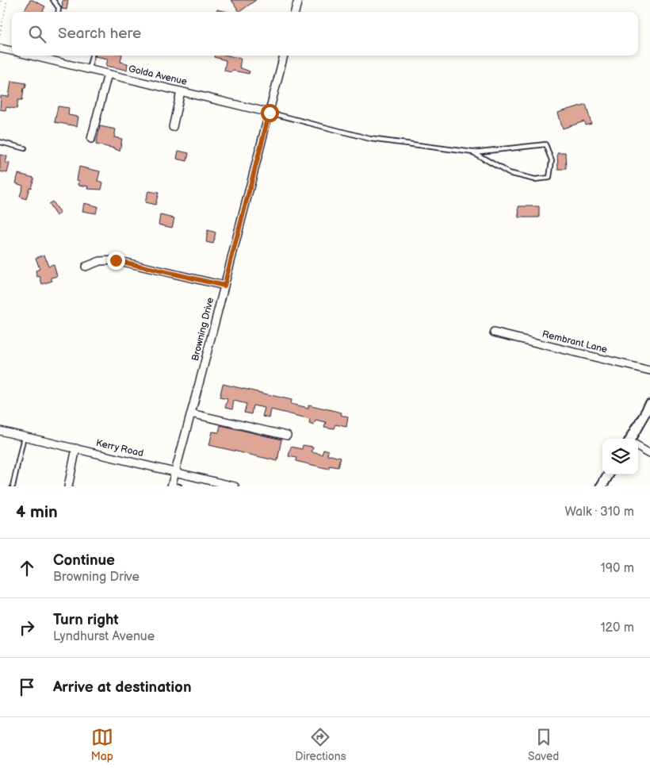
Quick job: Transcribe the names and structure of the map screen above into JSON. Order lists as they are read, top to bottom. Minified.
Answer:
{"streets":{"street":["Golda Avenue","Browning Drive","Rembrant Lane","Kerry Road"]},"crossings":[["Golda Avenue","Browning Drive"],["Browning Drive","Kerry Road"]],"page":{"search":"Search here","heading":["4 min","Walk · 310 m"],"list":[["Continue","Browning Drive","190 m"],["Turn right","Lyndhurst Avenue","120 m"],"Arrive at destination"],"nav":["Map","Directions","Saved"]}}
